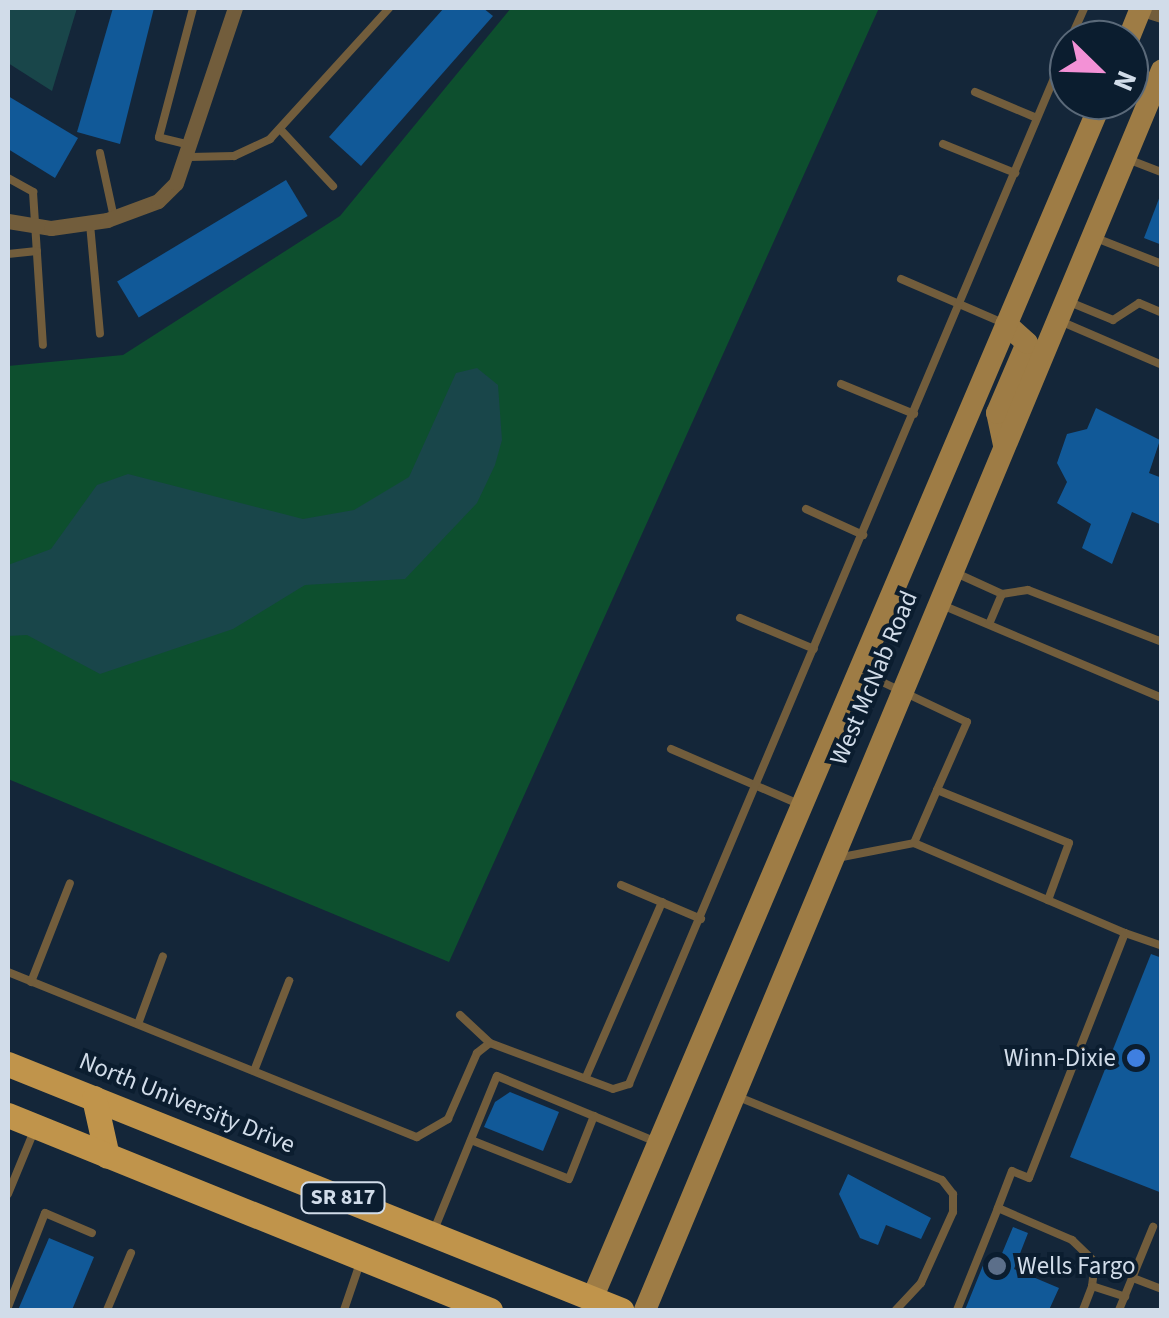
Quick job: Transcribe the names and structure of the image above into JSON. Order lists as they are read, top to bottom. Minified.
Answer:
{"streets":{"main road":["West McNab Road","North University Drive","SR 817"]},"crossings":[["West McNab Road","North University Drive"]],"places":["Winn-Dixie","Wells Fargo"],"north":"bottom right"}
